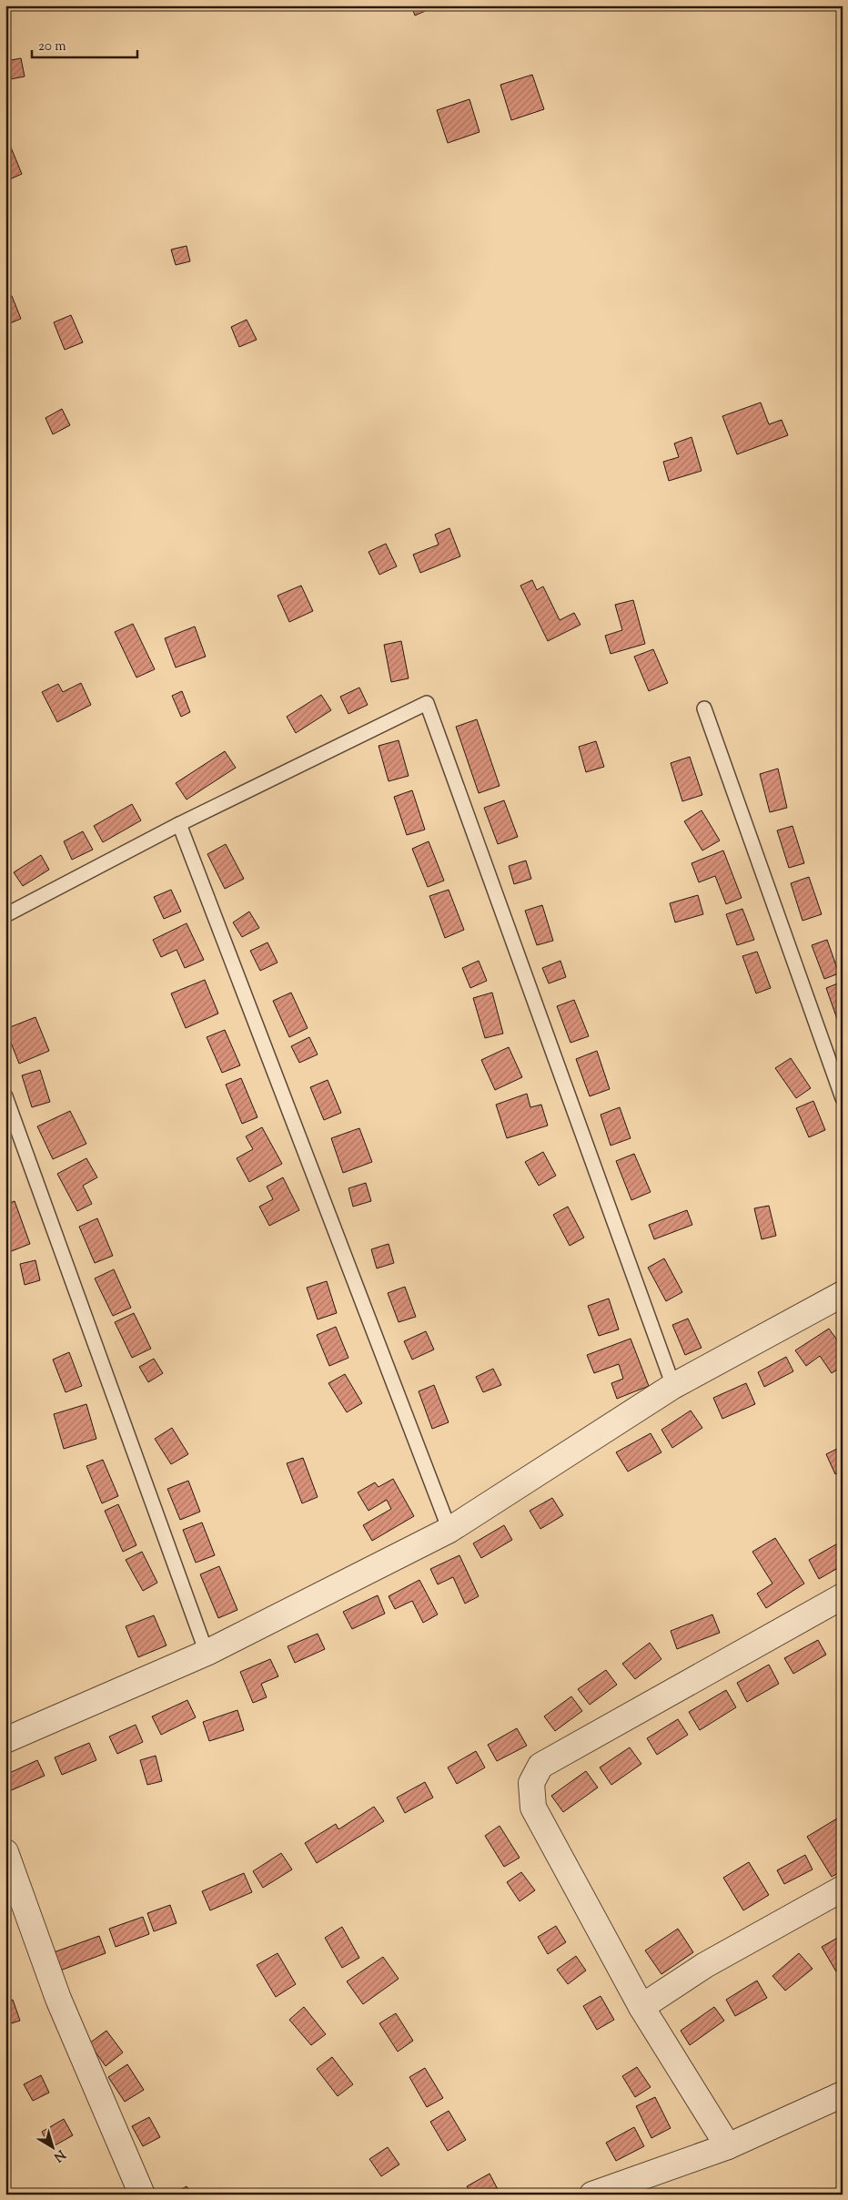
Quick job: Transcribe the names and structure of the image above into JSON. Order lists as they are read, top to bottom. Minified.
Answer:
{"scale_bar":"20 m","north":"bottom right"}
